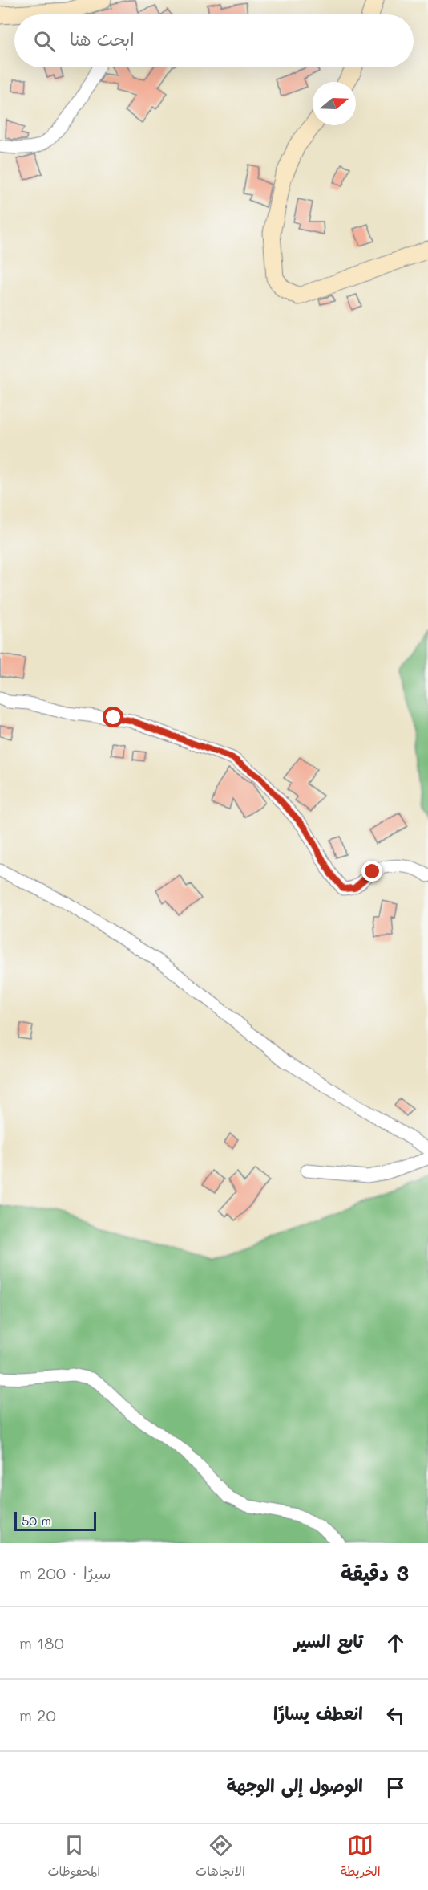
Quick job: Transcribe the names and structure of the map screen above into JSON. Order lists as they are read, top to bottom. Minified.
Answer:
{"scale_bar":"50 m","north":"right","page":{"search":"ابحث هنا","scale":"50 m","heading":["3 دقيقة","سيرًا · 200 m"],"list":[["تابع السير","180 m"],["انعطف يسارًا","20 m"],"الوصول إلى الوجهة"],"nav":["الخريطة","الاتجاهات","المحفوظات"]}}
